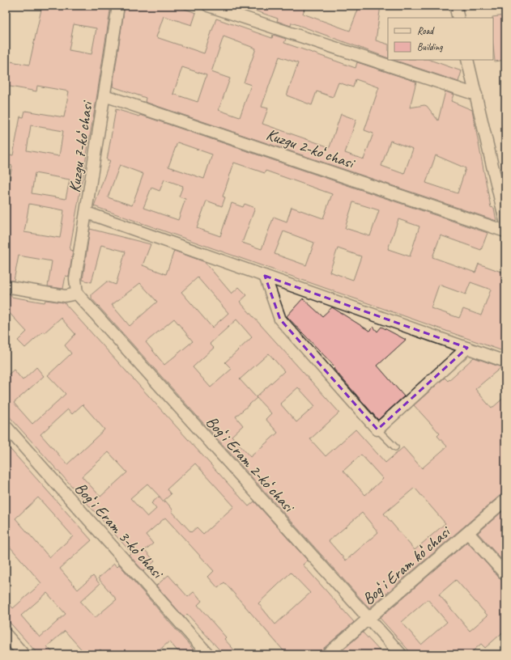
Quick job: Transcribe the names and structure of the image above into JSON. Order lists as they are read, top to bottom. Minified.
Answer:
{"streets":{"street":["Kuzgu 7-koʻchasi","Kuzgu 2-koʻchasi","Bogʻi Eram 2-koʻchasi","Bogʻi Eram 3-koʻchasi","Bogʻi Eram koʻchasi"]},"crossings":[["Kuzgu 7-koʻchasi","Kuzgu 2-koʻchasi"],["Kuzgu 7-koʻchasi","Bogʻi Eram 2-koʻchasi"],["Bogʻi Eram 2-koʻchasi","Bogʻi Eram koʻchasi"]],"legend":["Road","Building"]}
